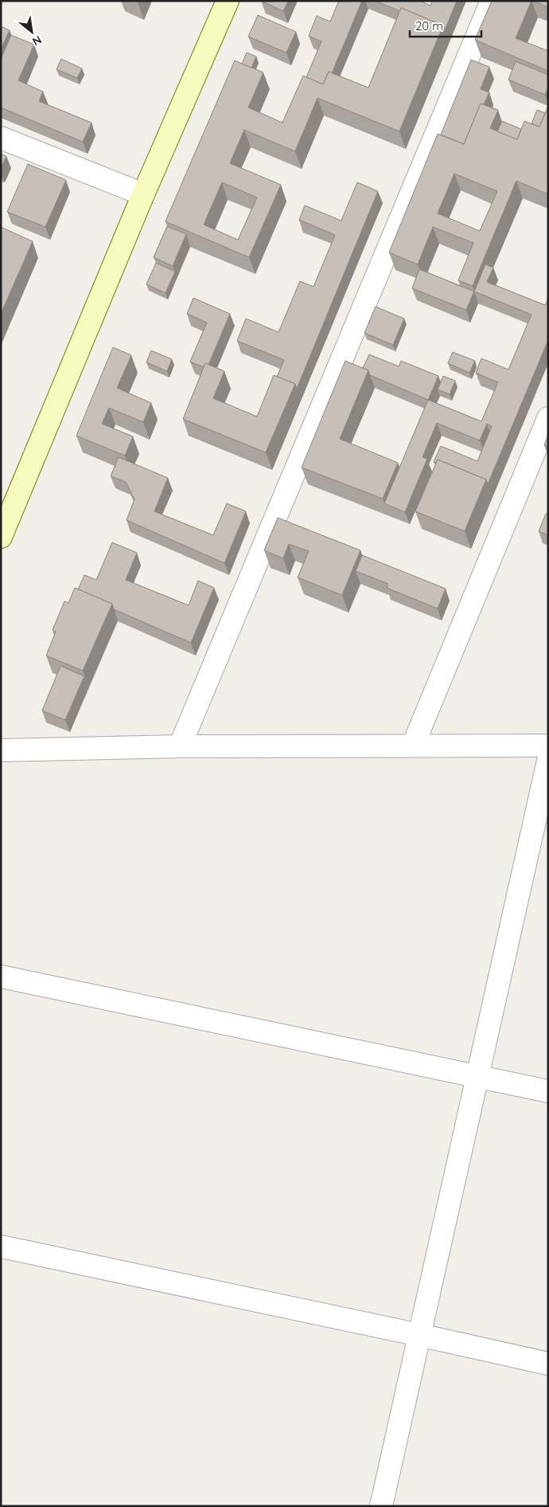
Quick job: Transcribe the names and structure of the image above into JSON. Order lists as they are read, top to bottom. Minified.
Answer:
{"scale_bar":"20 m","north":"bottom right"}
